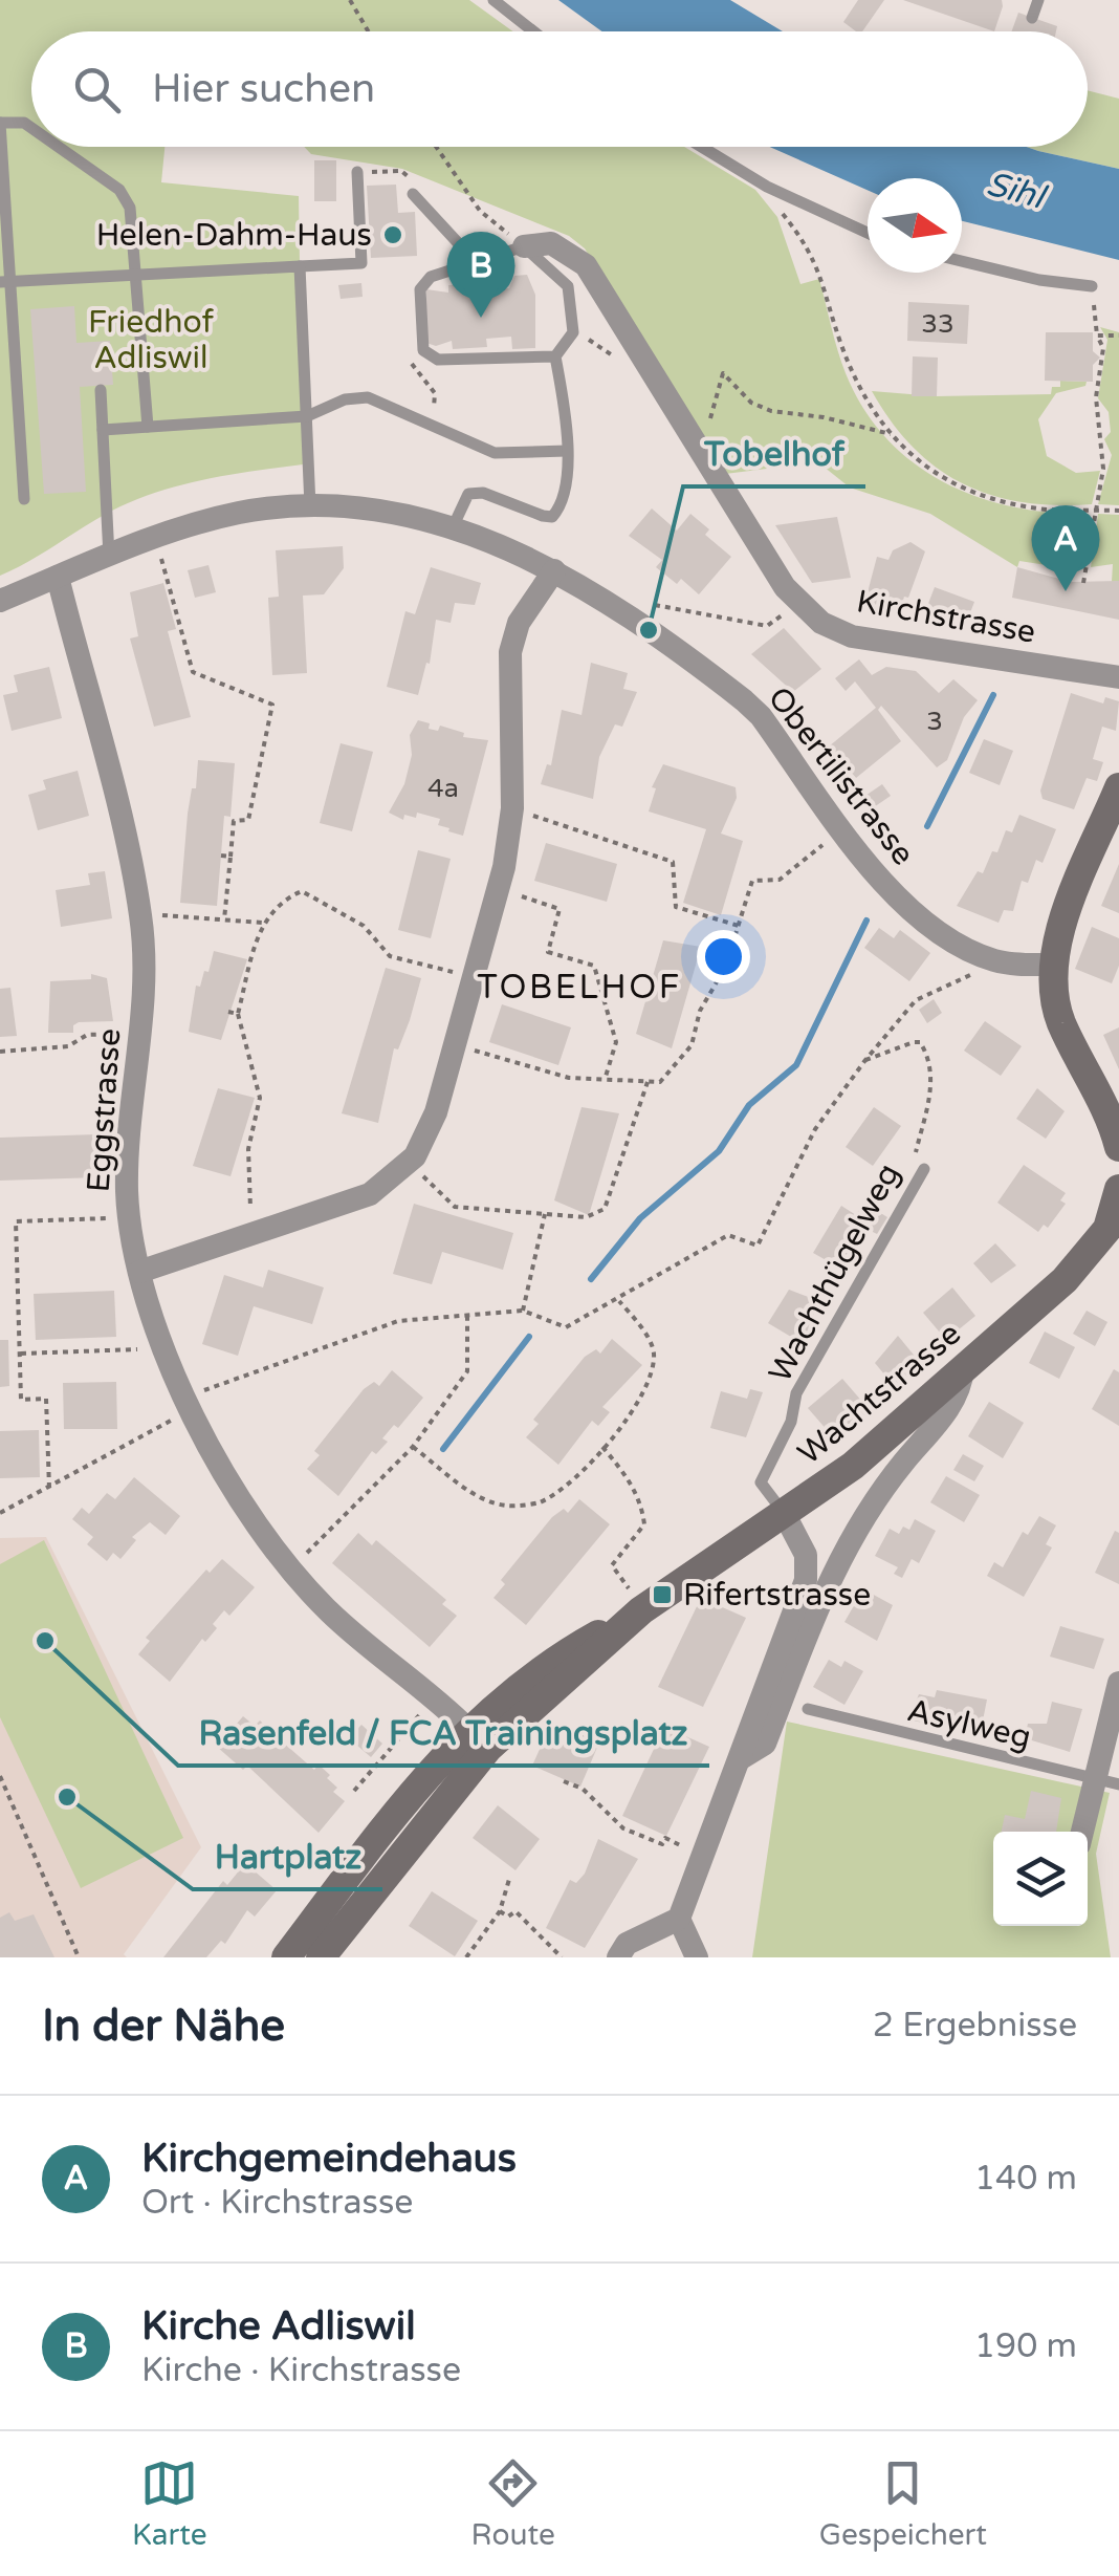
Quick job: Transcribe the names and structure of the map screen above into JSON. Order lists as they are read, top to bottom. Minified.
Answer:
{"streets":{"main road":["Wachtstrasse"],"street":["Kirchstrasse","Obertilistrasse","Eggstrasse"],"lane":["Wachthügelweg","Asylweg"]},"crossings":[["Obertilistrasse","Eggstrasse"],["Eggstrasse","Wachtstrasse"],["Wachthügelweg","Wachtstrasse"]],"districts":["TOBELHOF"],"water":["Sihl"],"parks":["Friedhof Adliswil"],"places":{"other":["Helen-Dahm-Haus","Tobelhof","Rasenfeld / FCA Trainingsplatz","Hartplatz"],"transit":["Rifertstrasse"]},"house_numbers":["33","3","4a"],"north":"right","page":{"search":"Hier suchen","pins":["B","A"],"heading":["In der Nähe","2 Ergebnisse"],"list":[{"mark":"A","name":"Kirchgemeindehaus","note":"Ort · Kirchstrasse","value":"140 m"},{"mark":"B","name":"Kirche Adliswil","note":"Kirche · Kirchstrasse","value":"190 m"}],"nav":["Karte","Route","Gespeichert"]}}
